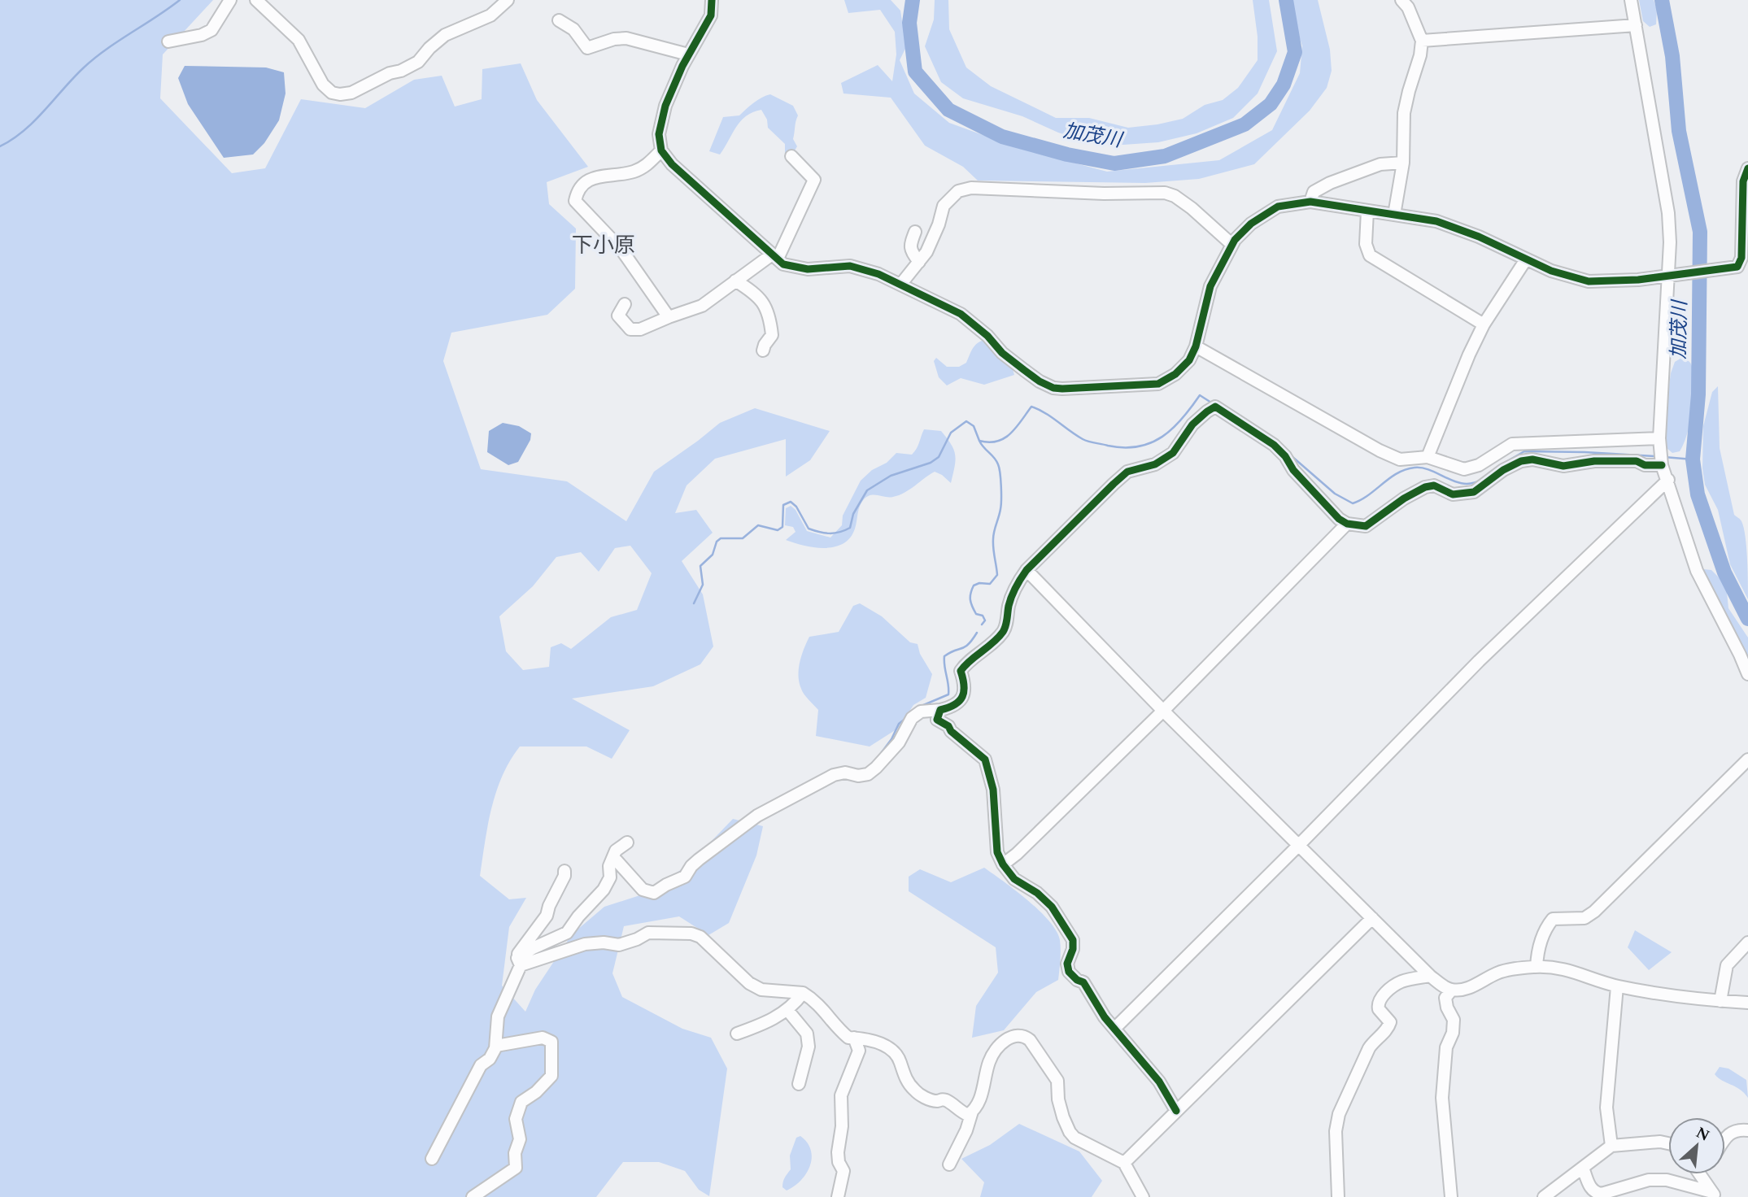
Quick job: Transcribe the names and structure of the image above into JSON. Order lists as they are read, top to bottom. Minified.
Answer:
{"districts":["下小原"],"water":["加茂川"],"north":"top right"}
